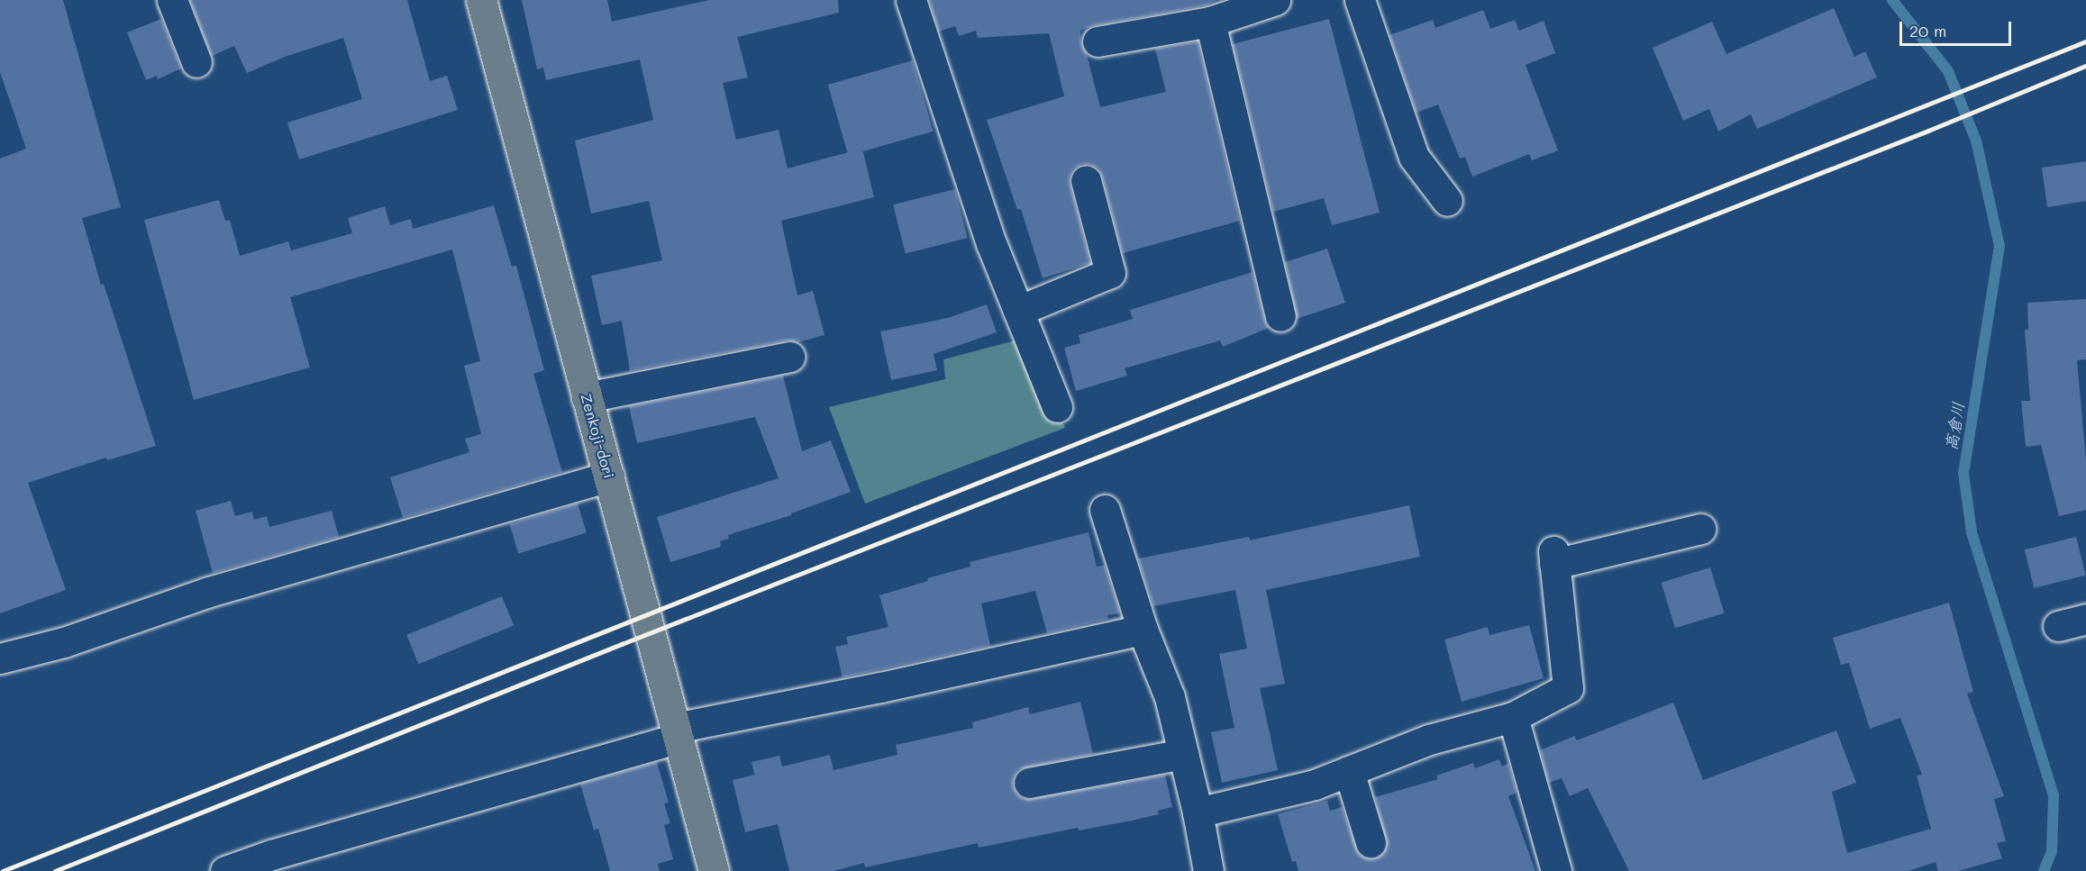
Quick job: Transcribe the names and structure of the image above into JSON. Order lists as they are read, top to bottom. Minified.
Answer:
{"streets":{"main road":["Zenkoji-dori"]},"water":["高倉川"],"scale_bar":"20 m"}
